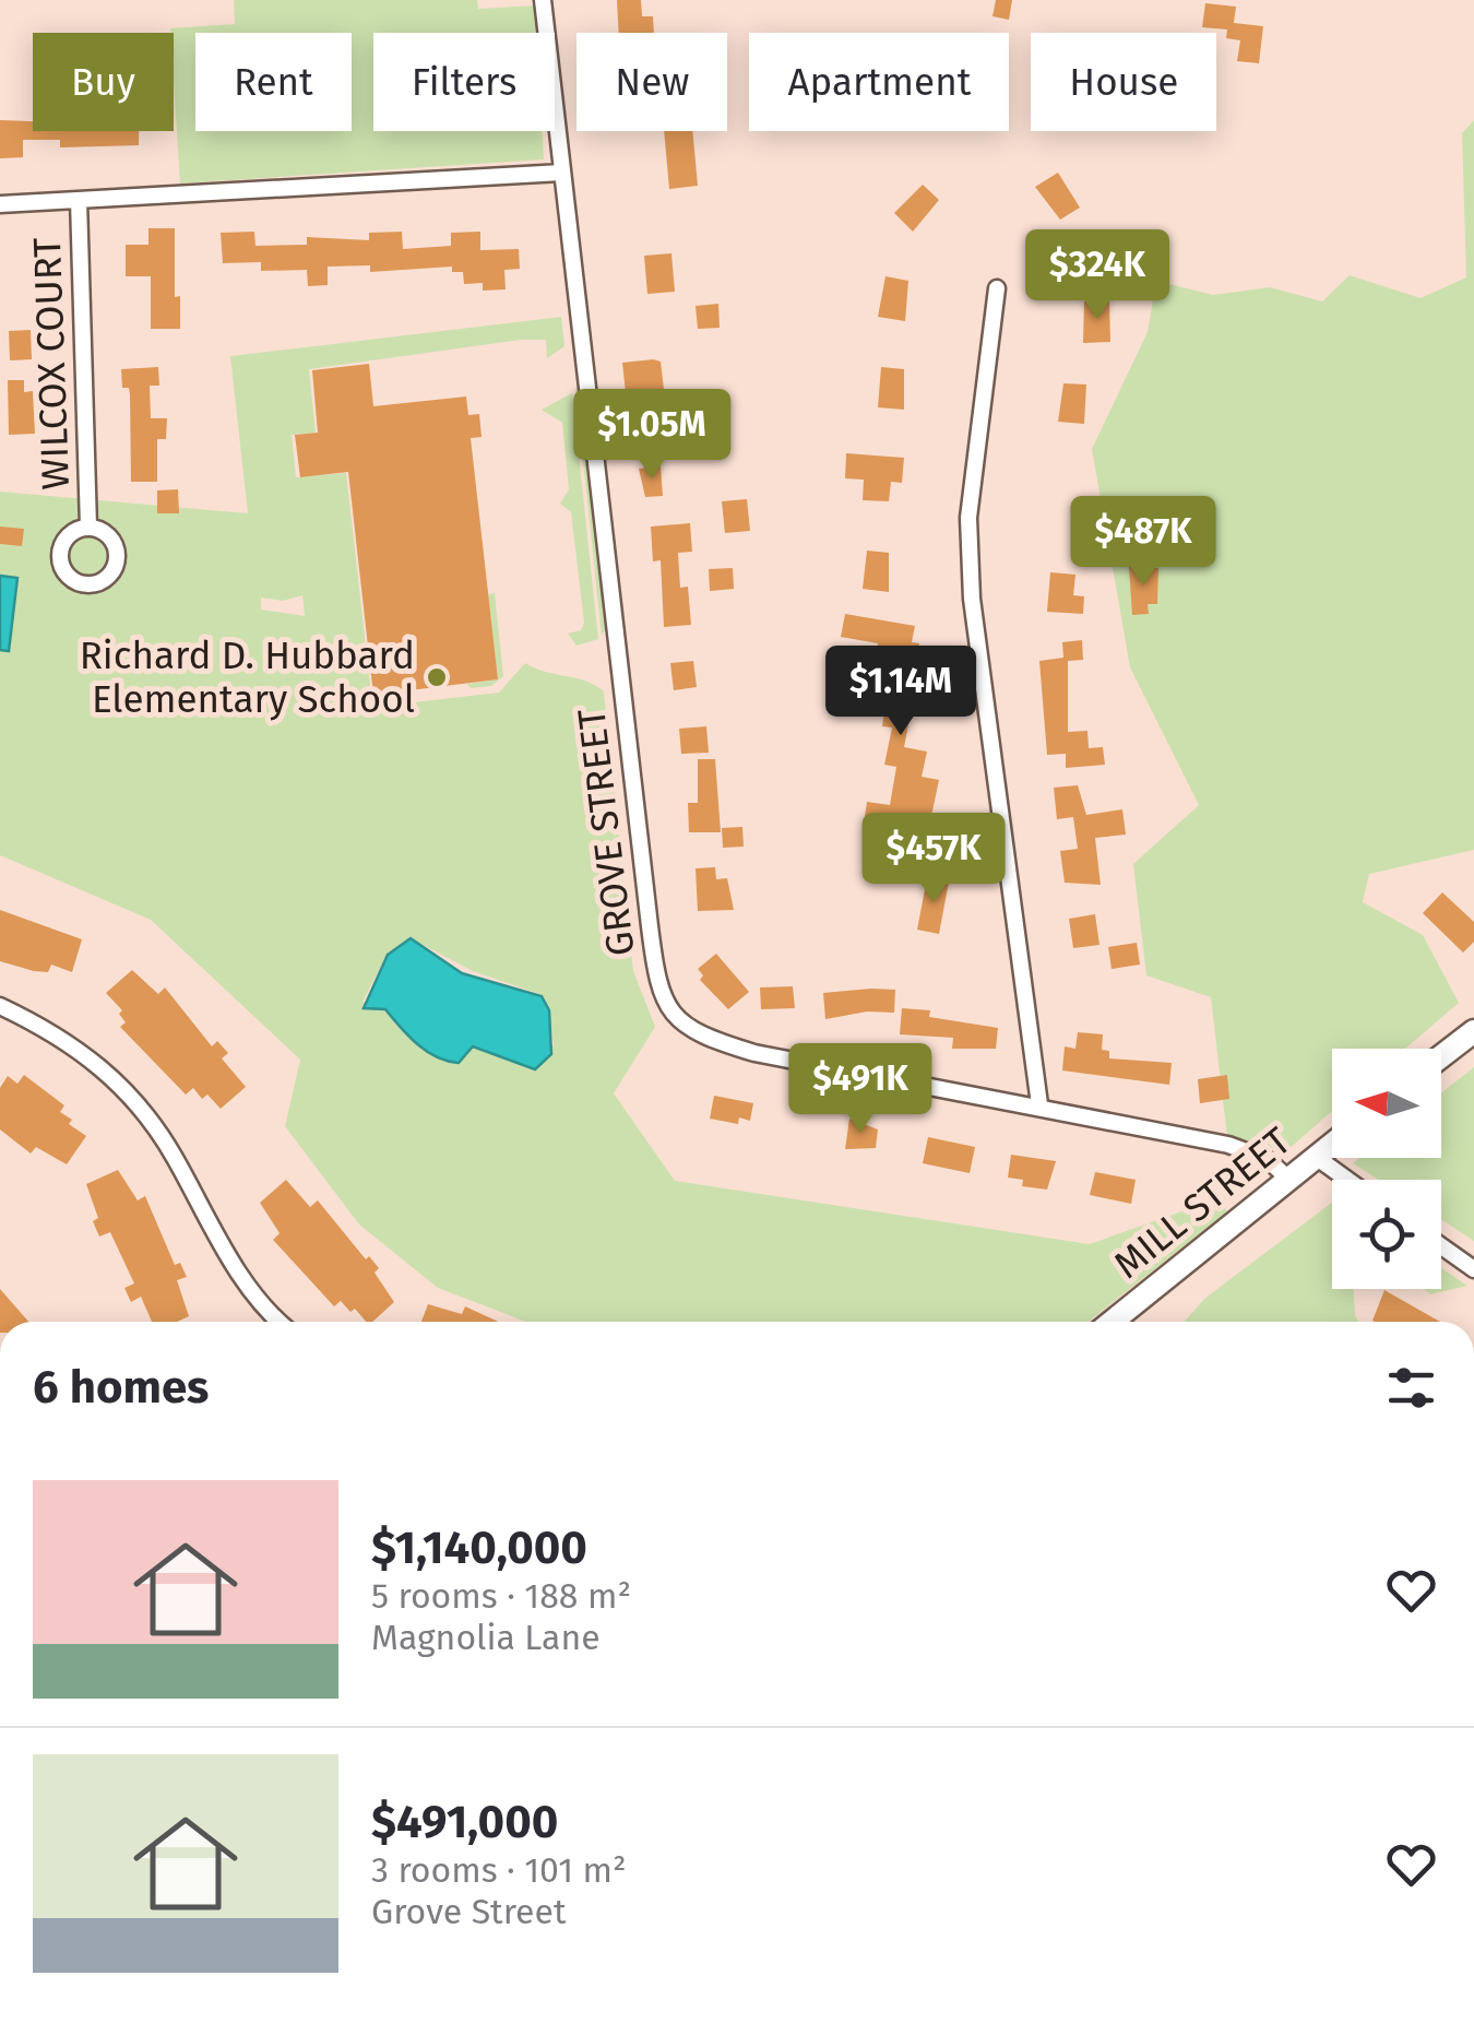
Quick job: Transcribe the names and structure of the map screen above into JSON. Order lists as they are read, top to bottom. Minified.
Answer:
{"streets":{"main road":["MILL STREET"],"street":["WILCOX COURT","GROVE STREET"]},"crossings":[["GROVE STREET","MILL STREET"]],"places":["Richard D. Hubbard Elementary School"],"north":"left","page":{"chip":["Buy","Rent","Filters","New","Apartment","House"],"price":["$324K","$1.05M","$487K","$1.14M","$457K","$491K"],"heading":"6 homes","list":[{"name":"$1,140,000","note":"5 rooms · 188 m² · Magnolia Lane"},{"name":"$491,000","note":"3 rooms · 101 m² · Grove Street"}]}}
